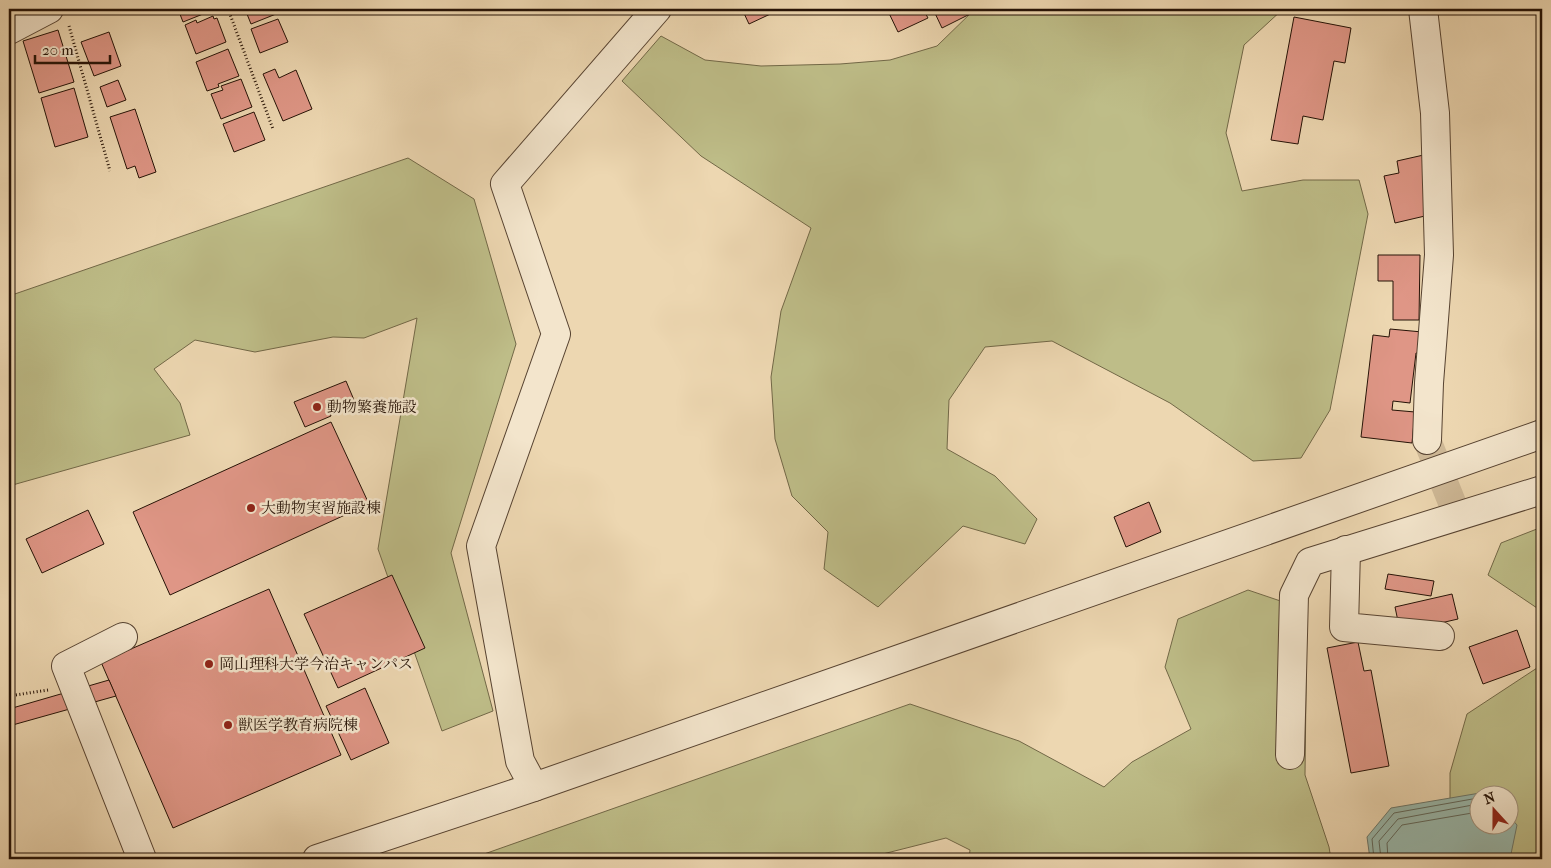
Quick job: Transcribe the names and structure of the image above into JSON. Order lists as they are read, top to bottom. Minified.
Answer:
{"places":["動物繁養施設","大動物実習施設棟","岡山理科大学今治キャンパス","獣医学教育病院棟"],"scale_bar":"20 m","north":"top"}
